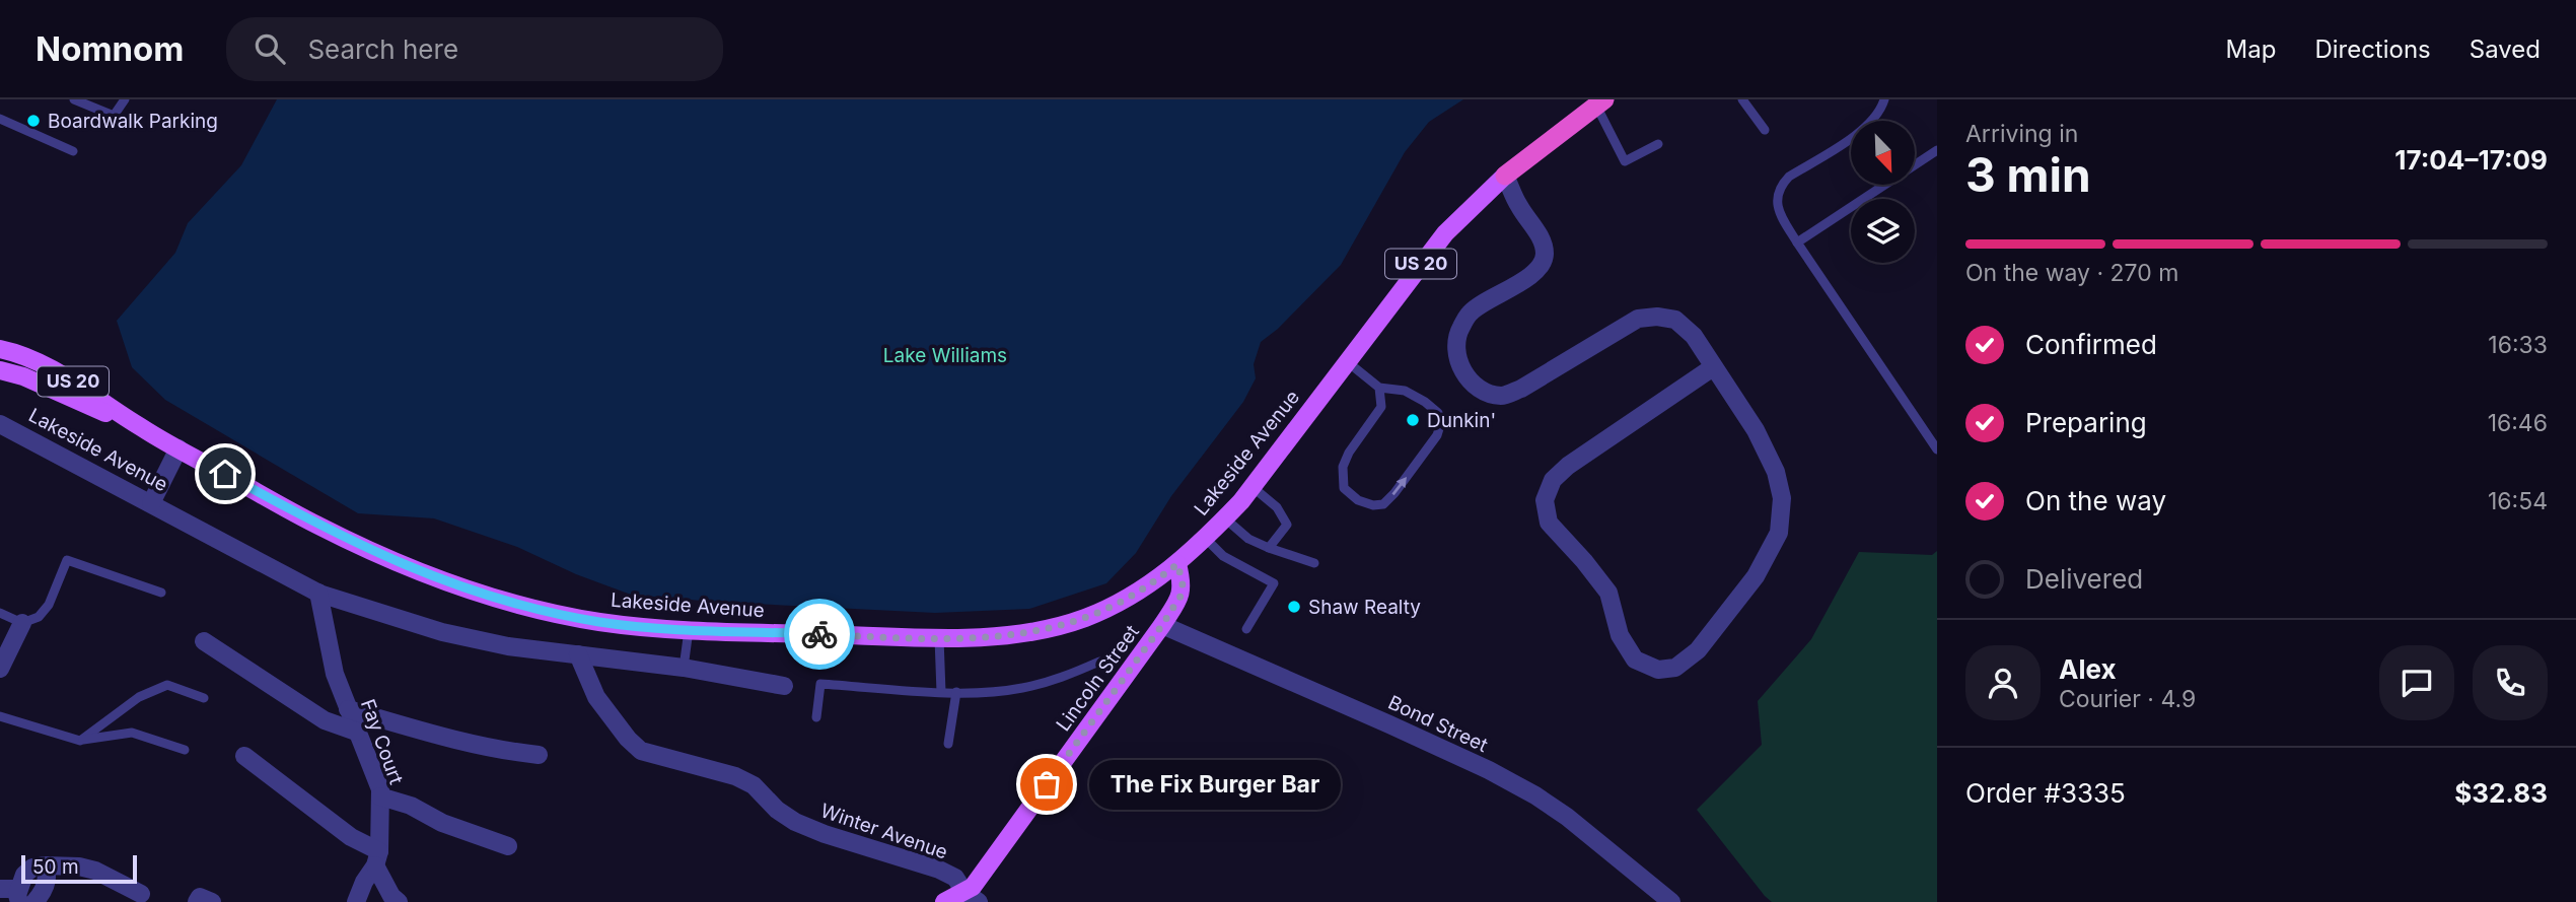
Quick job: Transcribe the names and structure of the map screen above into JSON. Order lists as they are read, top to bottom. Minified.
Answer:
{"streets":{"highway":["US 20","Lakeside Avenue"],"main road":["Lincoln Street"],"street":["Bond Street","Fay Court","Winter Avenue"]},"crossings":[["Lakeside Avenue","Lincoln Street"],["Lakeside Avenue","Fay Court"],["Lakeside Avenue","Winter Avenue"],["Lincoln Street","Bond Street"],["Lincoln Street","Winter Avenue"]],"parks":["Lake Williams"],"places":["Boardwalk Parking","Dunkin'","Shaw Realty","The Fix Burger Bar"],"scale_bar":"50 m","north":"bottom right","page":{"header":"Nomnom","search":"Search here","nav":["Map","Directions","Saved"],"heading":["3 min","Arriving in","17:04–17:09"],"panel":["Alex","Courier · 4.9","Order #3335","$32.83"],"bar":"On the way · 270 m","list":[["Confirmed","16:33"],["Preparing","16:46"],["On the way","16:54"],"Delivered"],"bubble":"The Fix Burger Bar","scale":"50 m"}}
